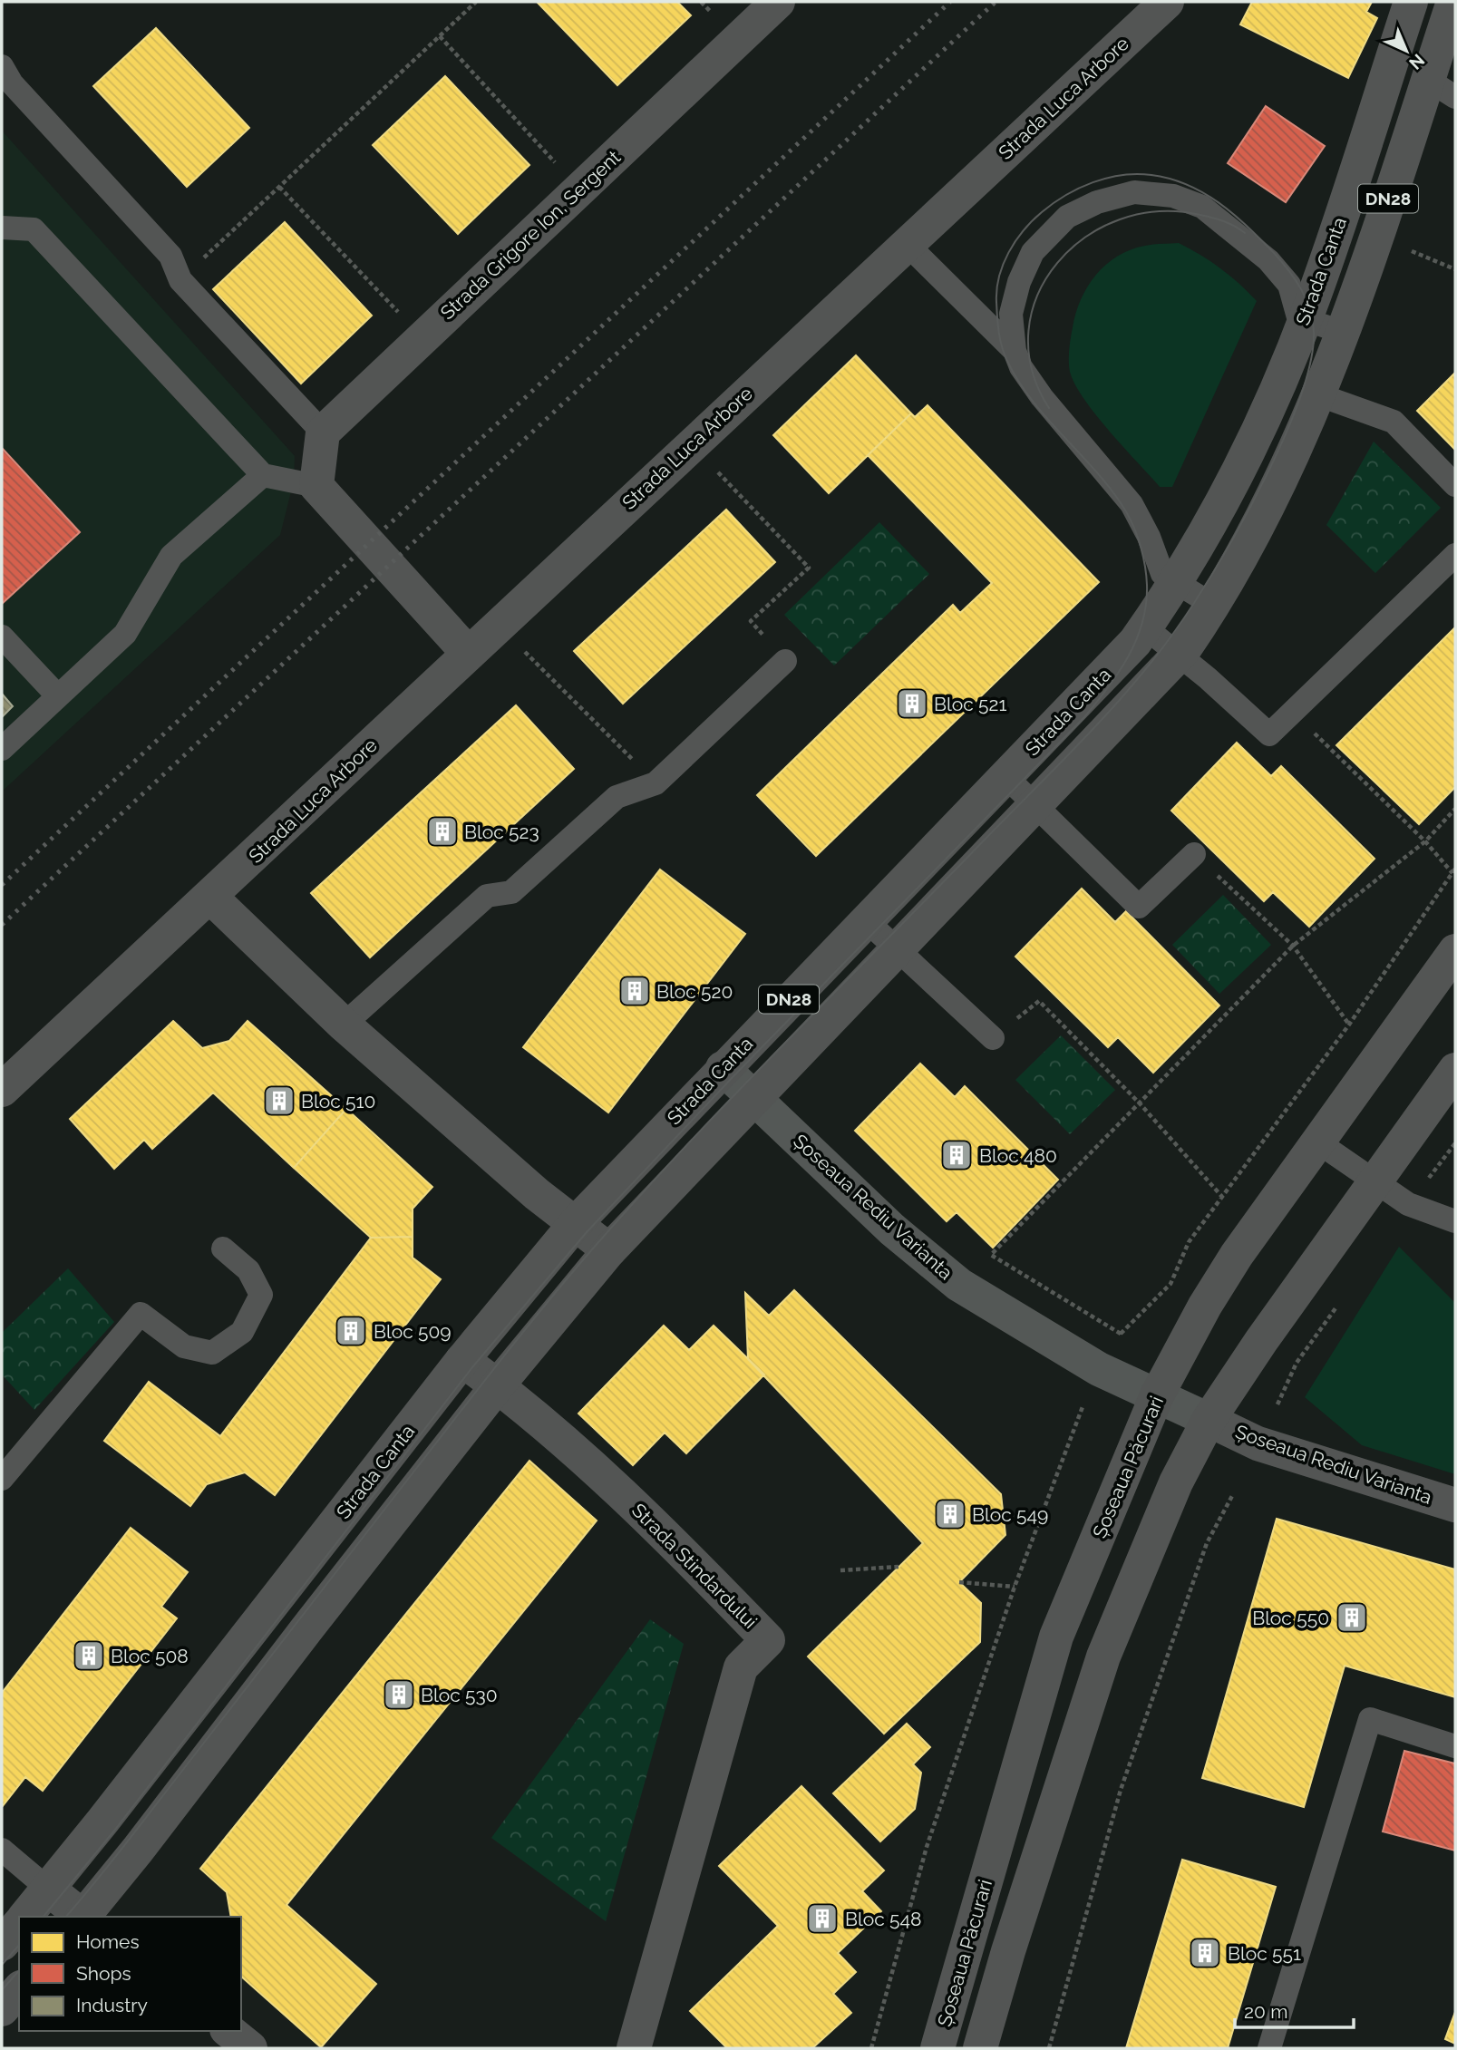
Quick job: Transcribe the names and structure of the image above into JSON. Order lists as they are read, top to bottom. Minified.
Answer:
{"streets":{"main road":["Strada Luca Arbore","DN28","Strada Grigore Ion, Sergent","Strada Canta","Șoseaua Rediu Varianta","Șoseaua Păcurari","Strada Stindardului"]},"crossings":[["Strada Canta","Șoseaua Rediu Varianta"],["Strada Canta","Strada Stindardului"],["Șoseaua Rediu Varianta","Șoseaua Păcurari"]],"places":{"building":["Bloc 521","Bloc 523","Bloc 520","Bloc 510","Bloc 480","Bloc 509","Bloc 549","Bloc 550","Bloc 508","Bloc 530","Bloc 548","Bloc 551"]},"legend":["Homes","Shops","Industry"],"scale_bar":"20 m","north":"bottom right"}
